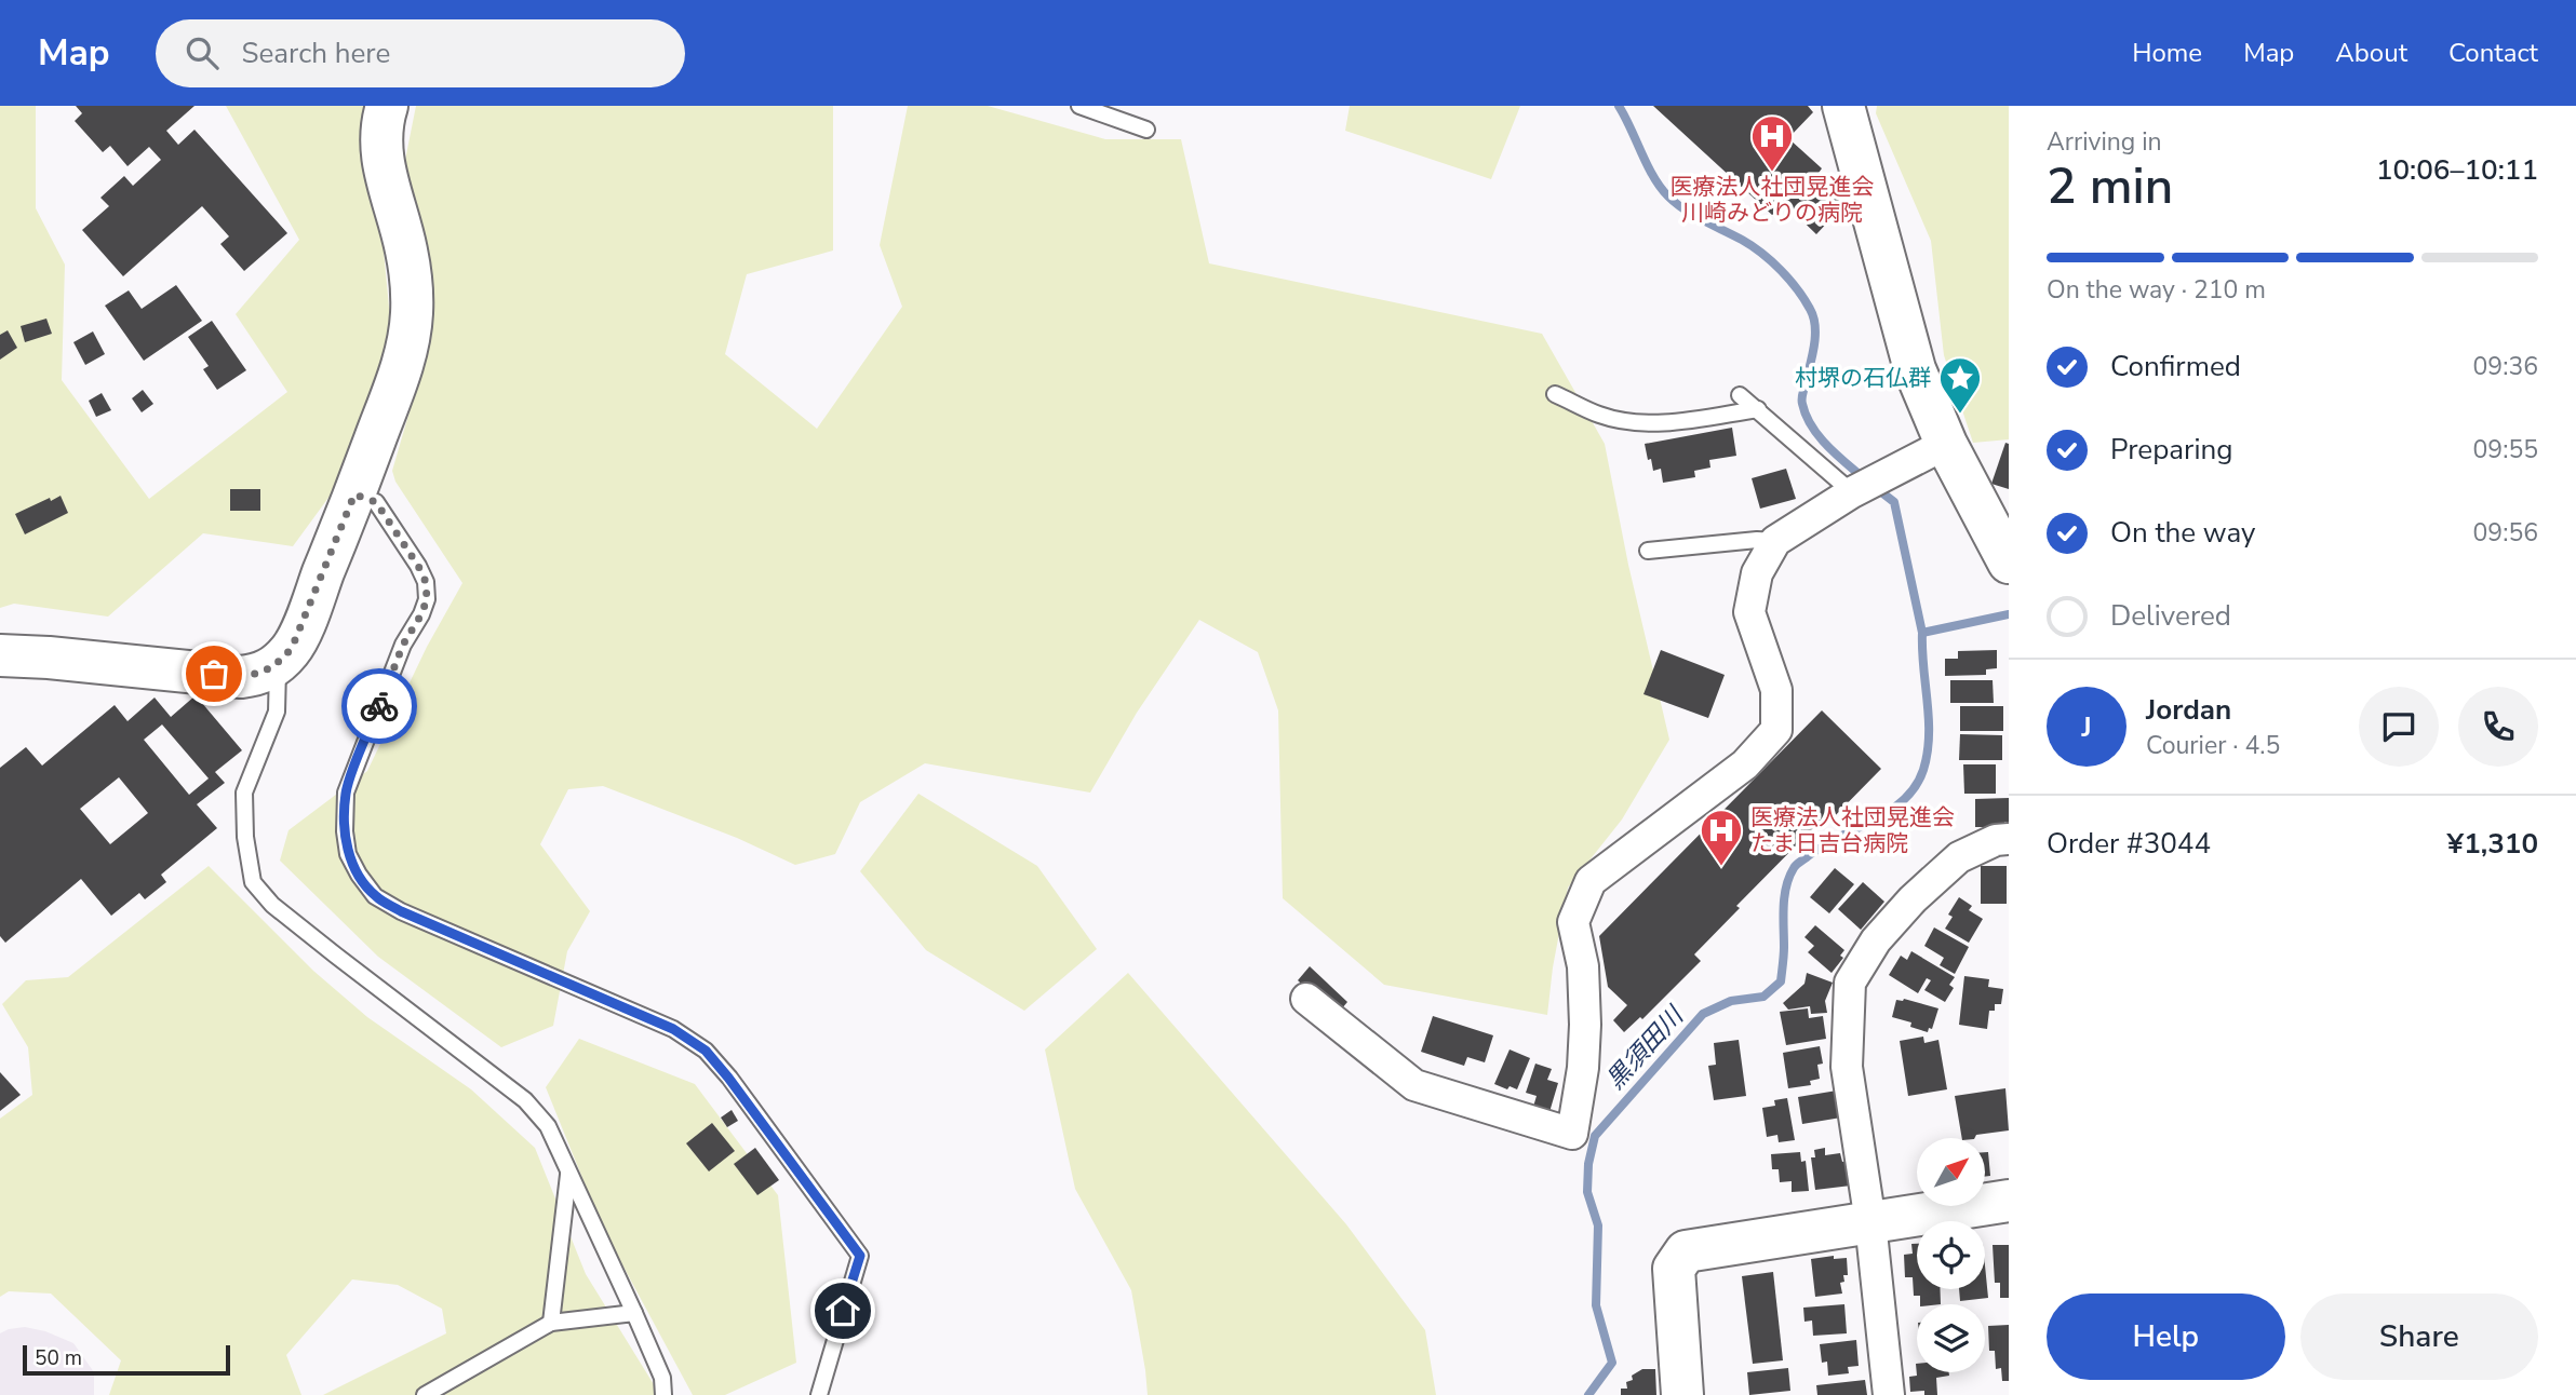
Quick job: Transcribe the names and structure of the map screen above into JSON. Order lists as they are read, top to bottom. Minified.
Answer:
{"water":["黒須田川"],"places":{"hospital":["医療法人社団晃進会 川崎みどりの病院","医療法人社団晃進会 たま日吉台病院"],"place":["村堺の石仏群"]},"scale_bar":"50 m","north":"top right","page":{"header":"Map","search":"Search here","nav":["Home","Map","About","Contact"],"heading":["2 min","Arriving in","10:06–10:11"],"panel":["Jordan","Courier · 4.5","Order #3044","¥1,310"],"bar":"On the way · 210 m","list":[["Confirmed","09:36"],["Preparing","09:55"],["On the way","09:56"],"Delivered"],"round":"J","buttons":["Help","Share"],"scale":"50 m"}}
